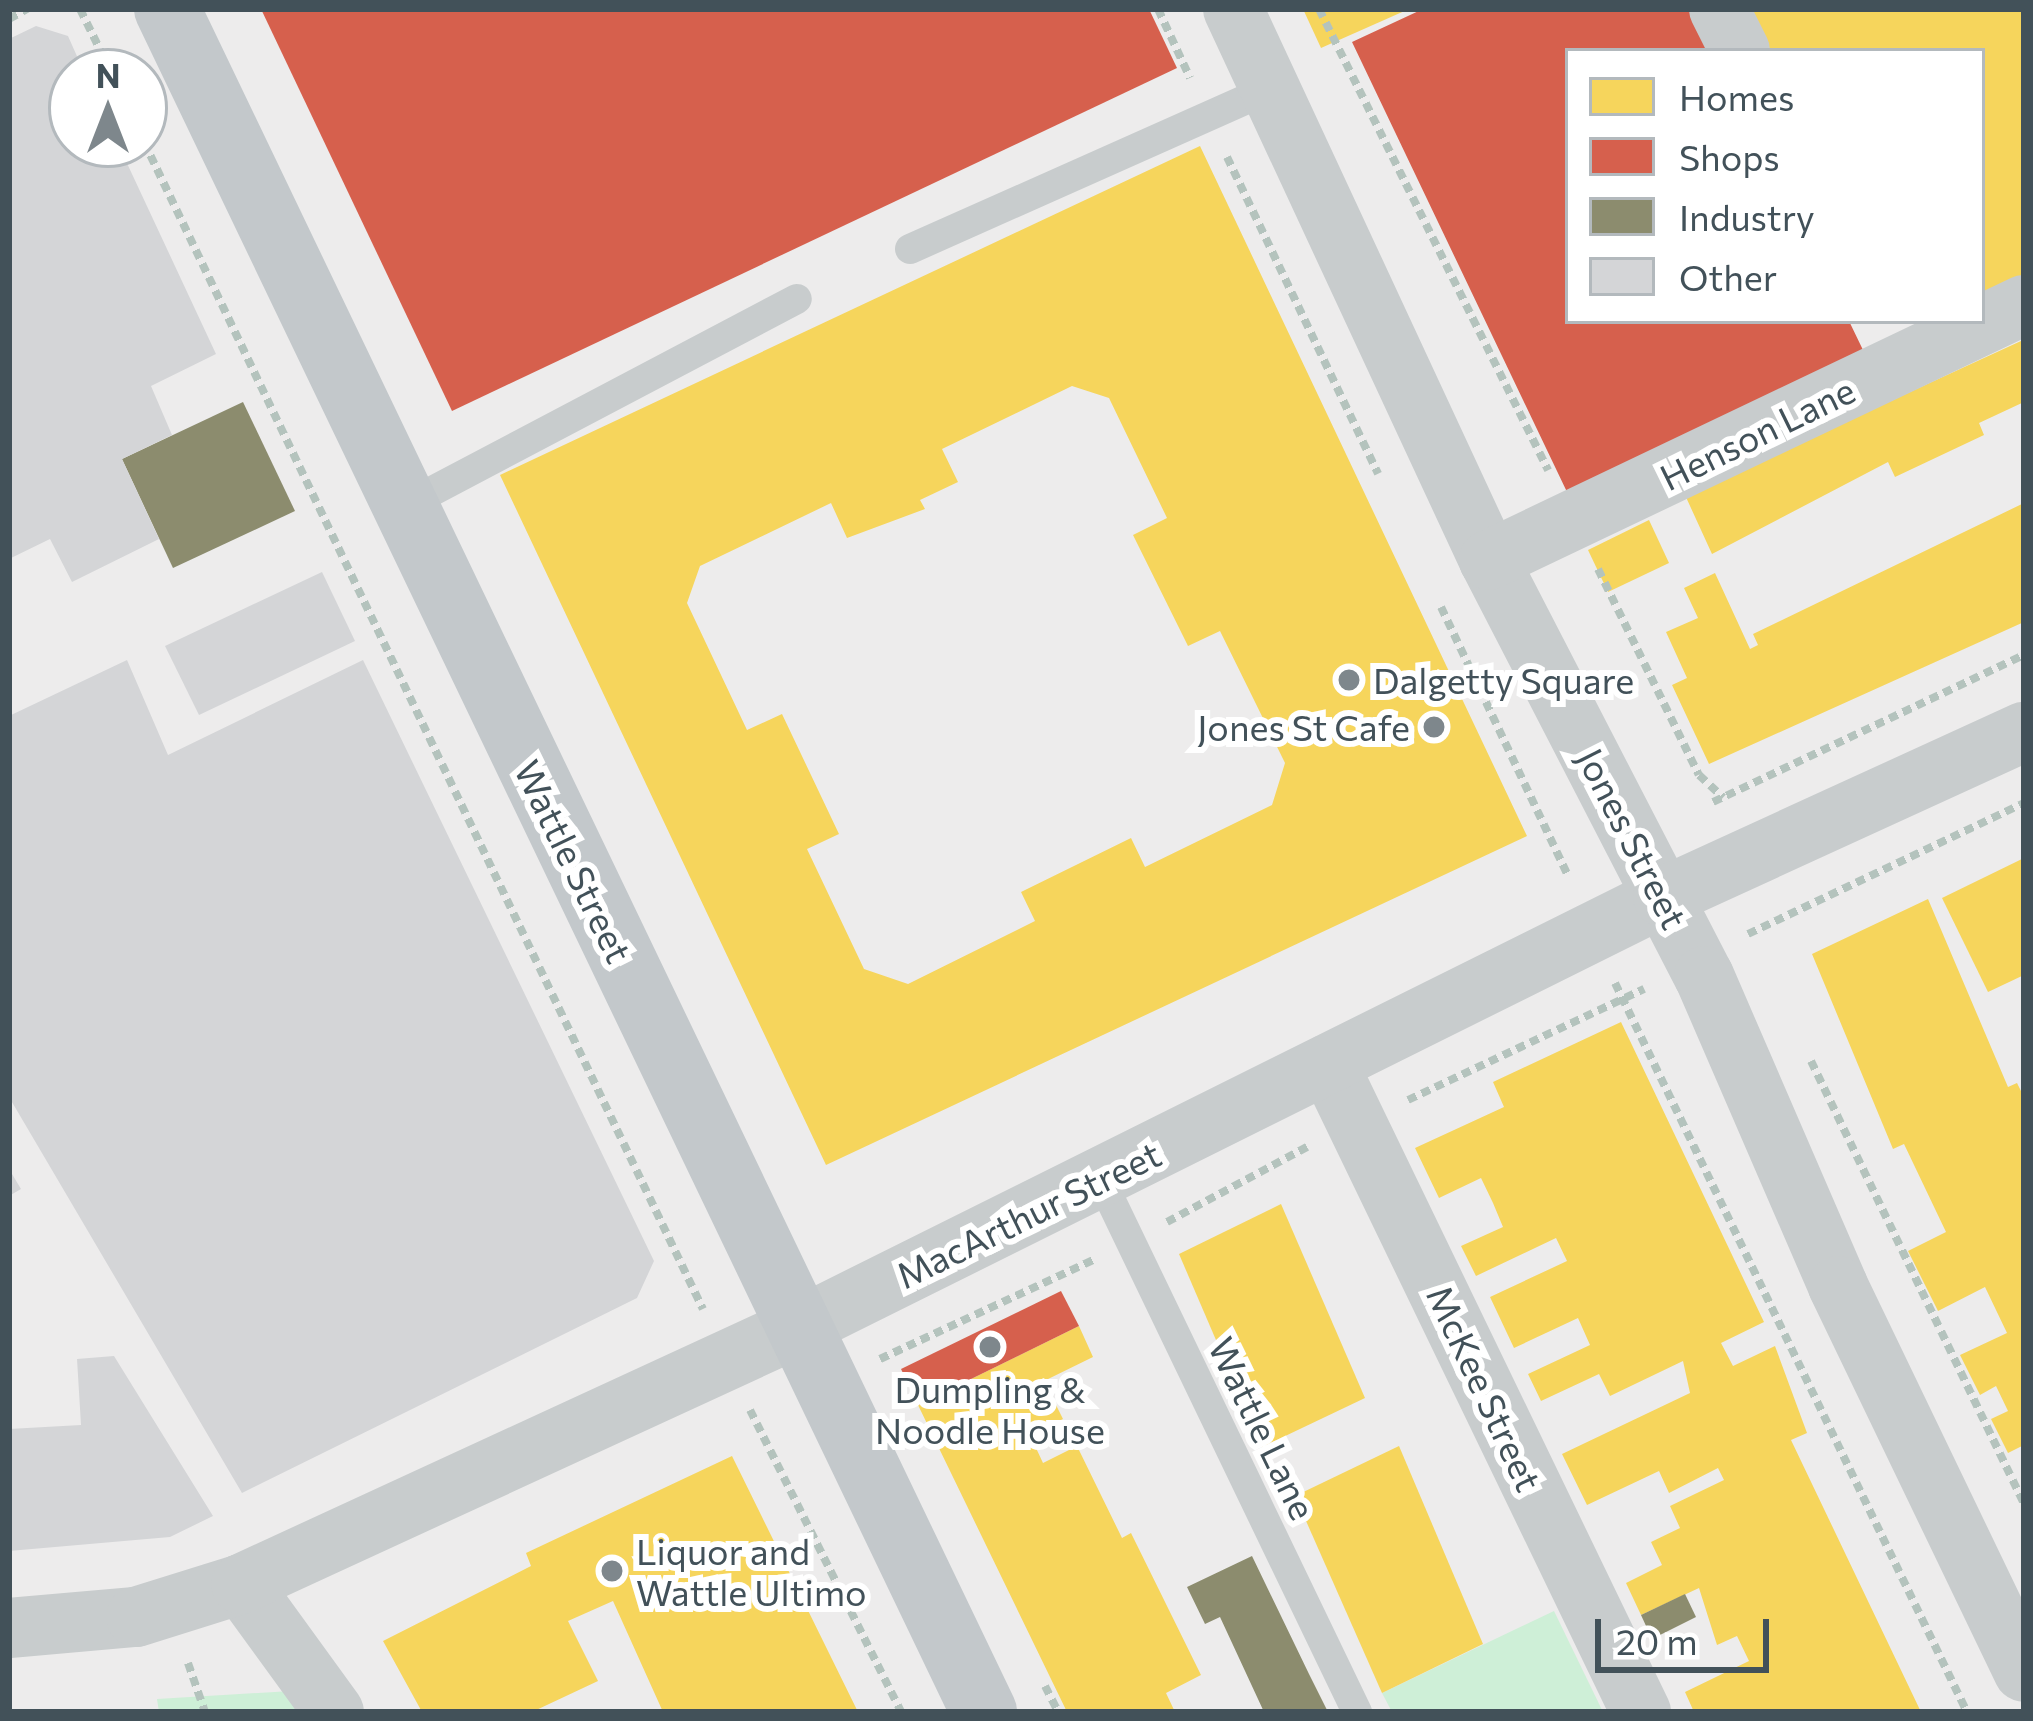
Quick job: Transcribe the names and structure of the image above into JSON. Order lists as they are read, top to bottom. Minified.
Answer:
{"streets":{"main road":["Wattle Street"],"street":["Henson Lane","Jones Street","MacArthur Street","McKee Street"],"lane":["Wattle Lane"]},"crossings":[["Henson Lane","Jones Street"],["Jones Street","MacArthur Street"],["Wattle Street","MacArthur Street"],["MacArthur Street","McKee Street"],["MacArthur Street","Wattle Lane"]],"places":["Dalgetty Square","Jones St Cafe","Dumpling & Noodle House","Liquor and Wattle Ultimo"],"legend":["Homes","Shops","Industry","Other"],"scale_bar":"20 m","north":"top"}
